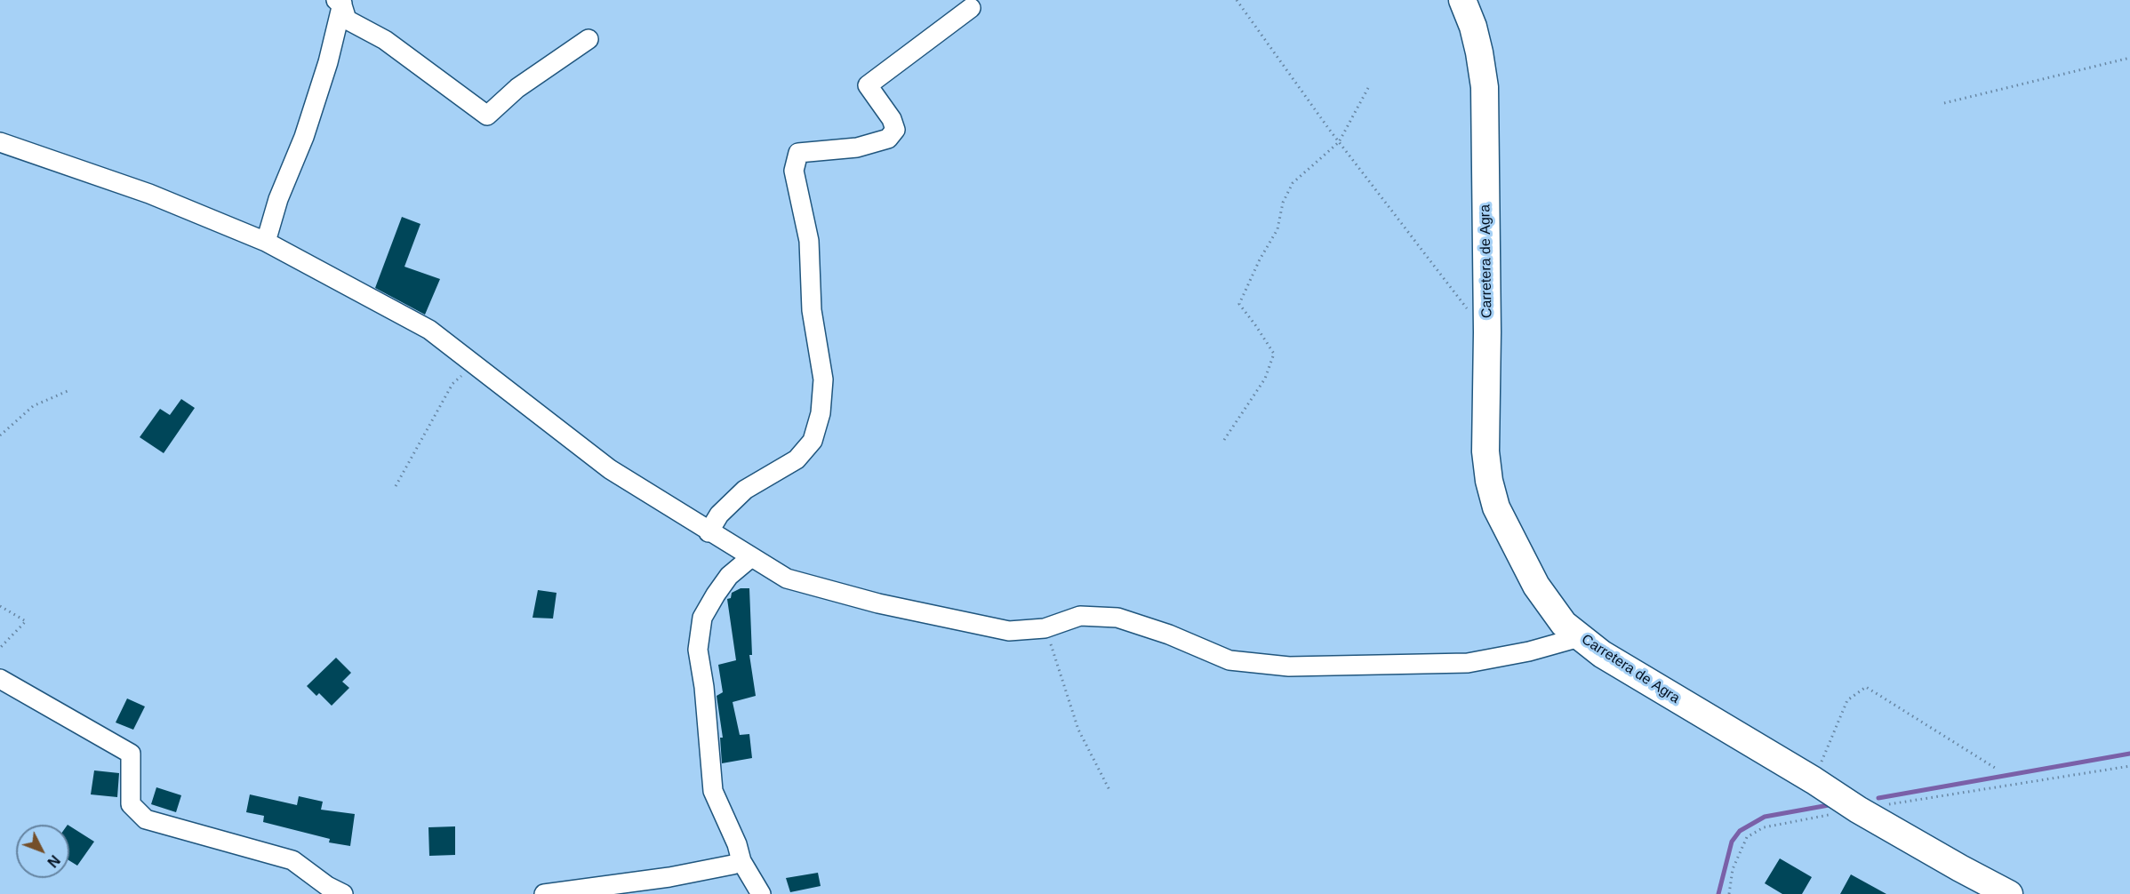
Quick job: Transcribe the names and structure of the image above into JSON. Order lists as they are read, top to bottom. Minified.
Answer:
{"streets":{"street":["Carretera de Agra"]},"north":"bottom right"}
